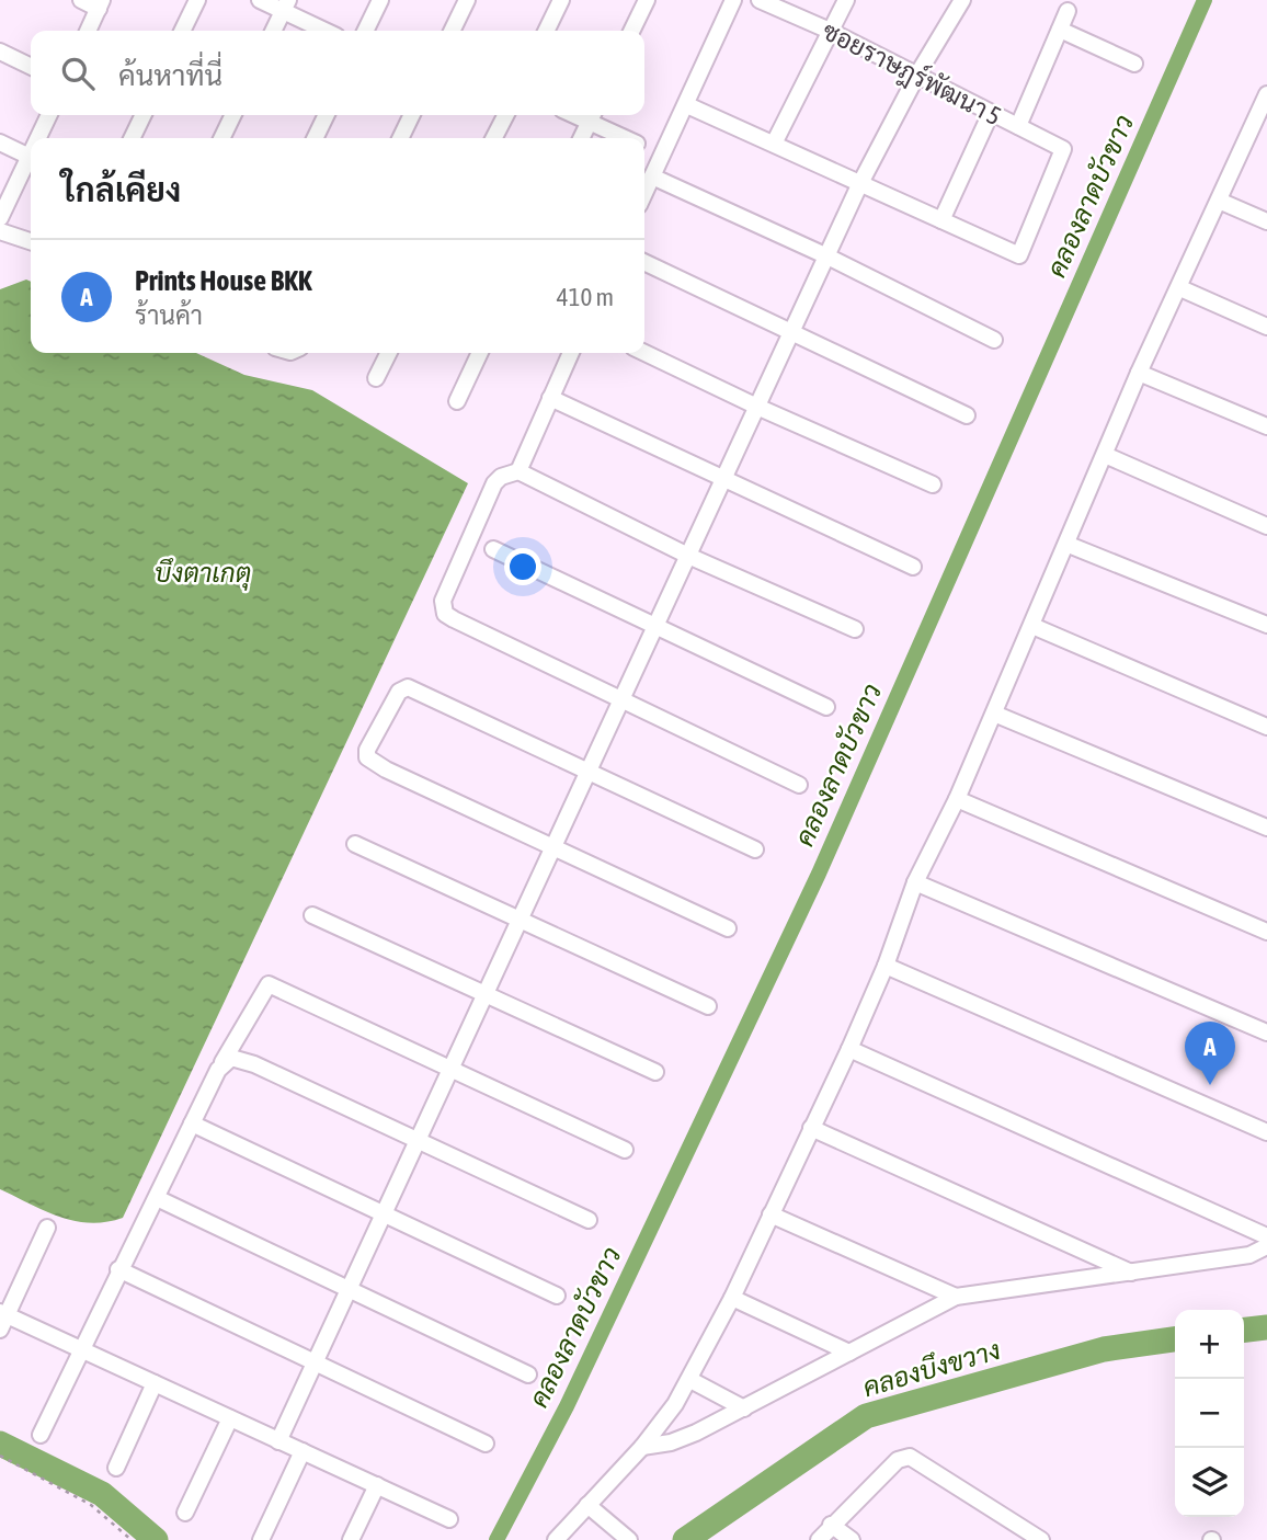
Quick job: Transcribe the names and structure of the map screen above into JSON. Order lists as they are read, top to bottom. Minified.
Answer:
{"streets":{"street":["ซอยราษฎร์พัฒนา 5"]},"water":["คลองลาดบัวขาว","บึงตาเกตุ","คลองบึงขวาง"],"page":{"search":"ค้นหาที่นี่","heading":"ใกล้เคียง","list":[{"mark":"A","name":"Prints House BKK","note":"ร้านค้า","value":"410 m"}],"pins":"A","map_buttons":["+","−"]}}
